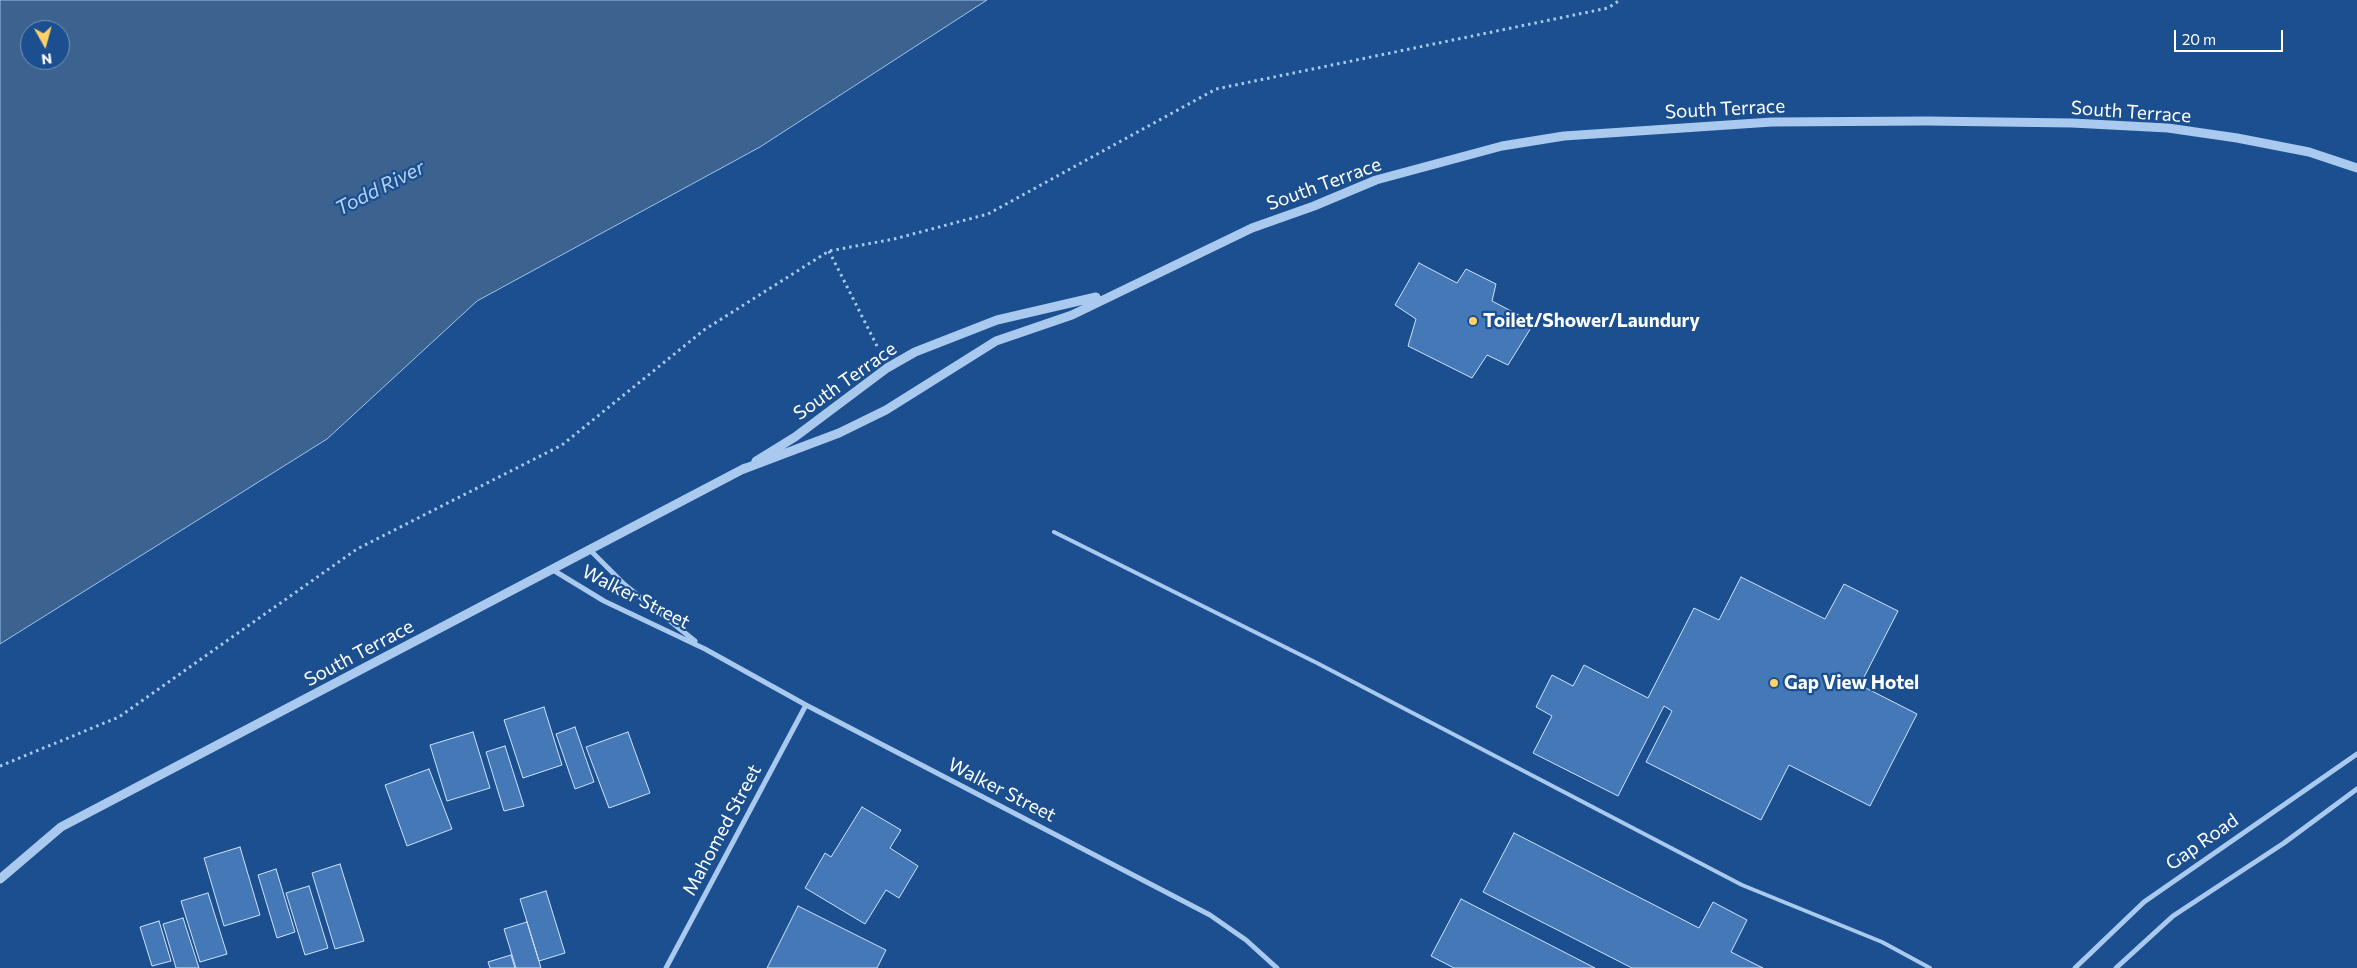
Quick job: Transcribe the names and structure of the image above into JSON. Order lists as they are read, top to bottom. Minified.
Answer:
{"streets":{"street":["South Terrace","Walker Street","Mahomed Street","Gap Road"]},"crossings":[["South Terrace","Walker Street"],["Walker Street","Mahomed Street"]],"water":["Todd River"],"places":["Toilet/Shower/Laundury","Gap View Hotel"],"scale_bar":"20 m","north":"bottom"}
